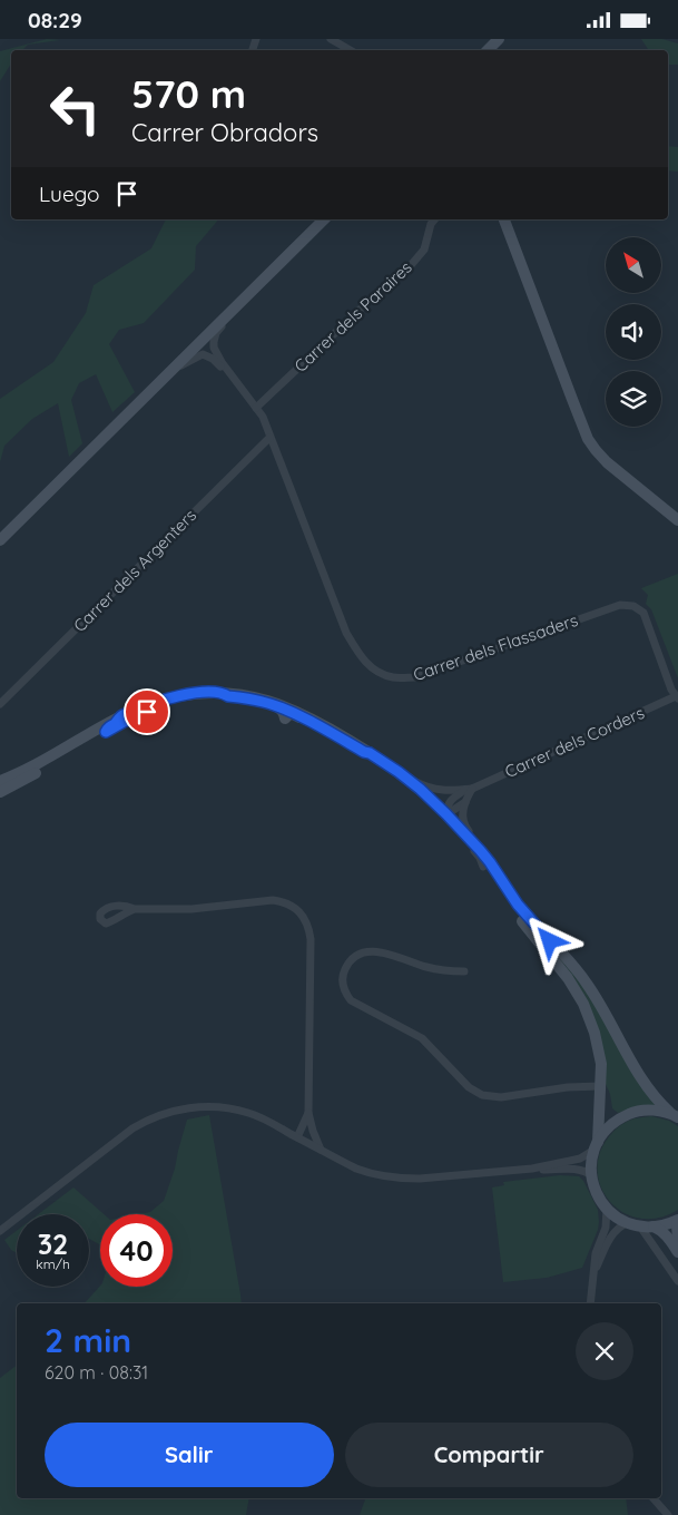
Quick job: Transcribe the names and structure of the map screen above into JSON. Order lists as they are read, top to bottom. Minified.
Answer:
{"streets":{"street":["Carrer dels Paraires","Carrer dels Argenters","Carrer dels Flassaders","Carrer dels Corders"]},"crossings":[["Carrer dels Paraires","Carrer dels Flassaders"],["Carrer dels Argenters","Carrer dels Flassaders"],["Carrer dels Flassaders","Carrer dels Corders"]],"north":"top left","page":{"status":"08:29","turn":["570 m","Carrer Obradors"],"then":"Luego","speed":"32 km/h","limit":"40","heading":["2 min","620 m · 08:31"],"buttons":["Salir","Compartir"]}}
